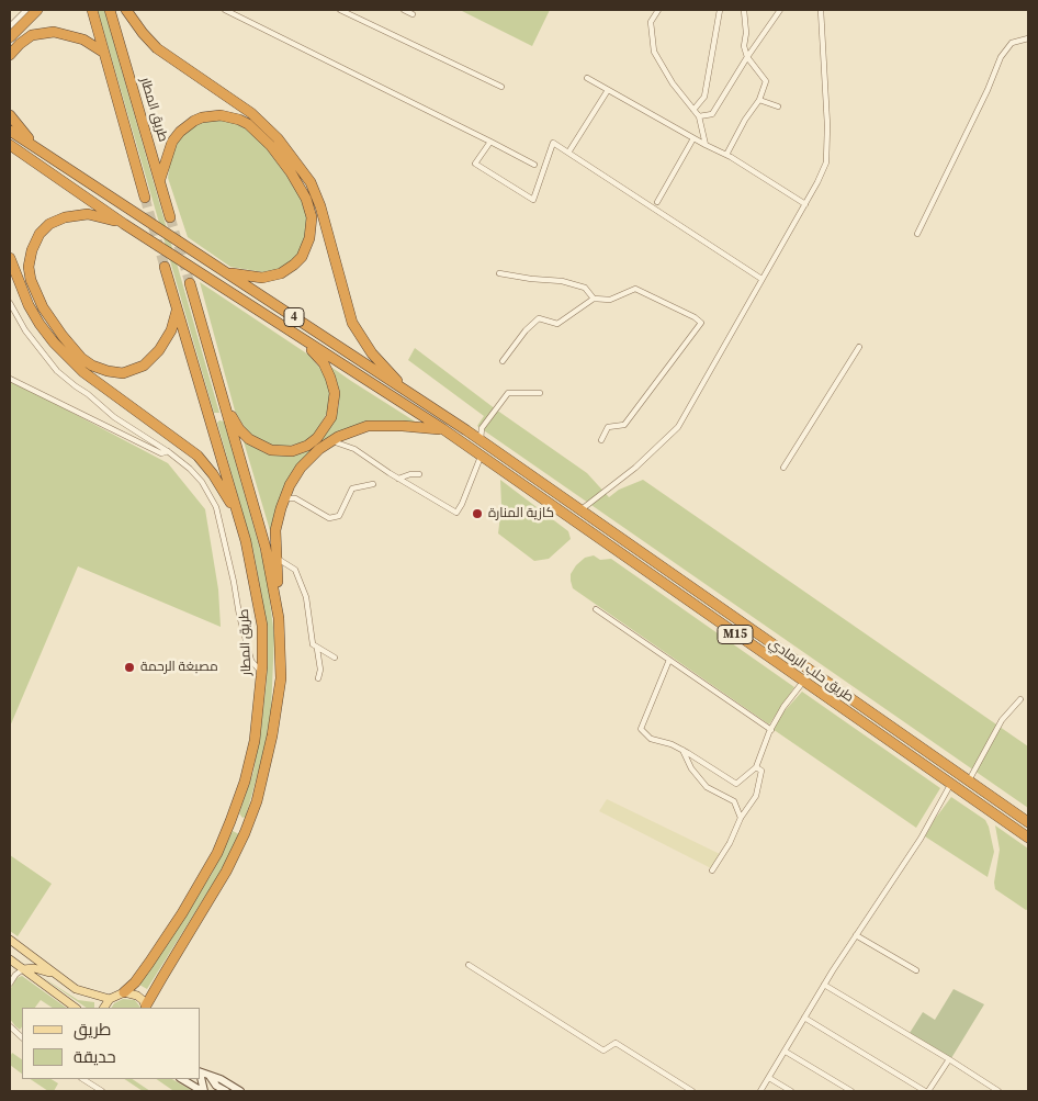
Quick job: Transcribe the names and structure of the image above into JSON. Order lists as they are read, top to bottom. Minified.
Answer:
{"streets":{"highway":["طريق المطار","4","M15","طريق حلب الرمادي"]},"crossings":[["4","طريق حلب الرمادي"]],"places":["كازية المنارة","مصبغة الرحمة"],"legend":["طريق","حديقة"]}
